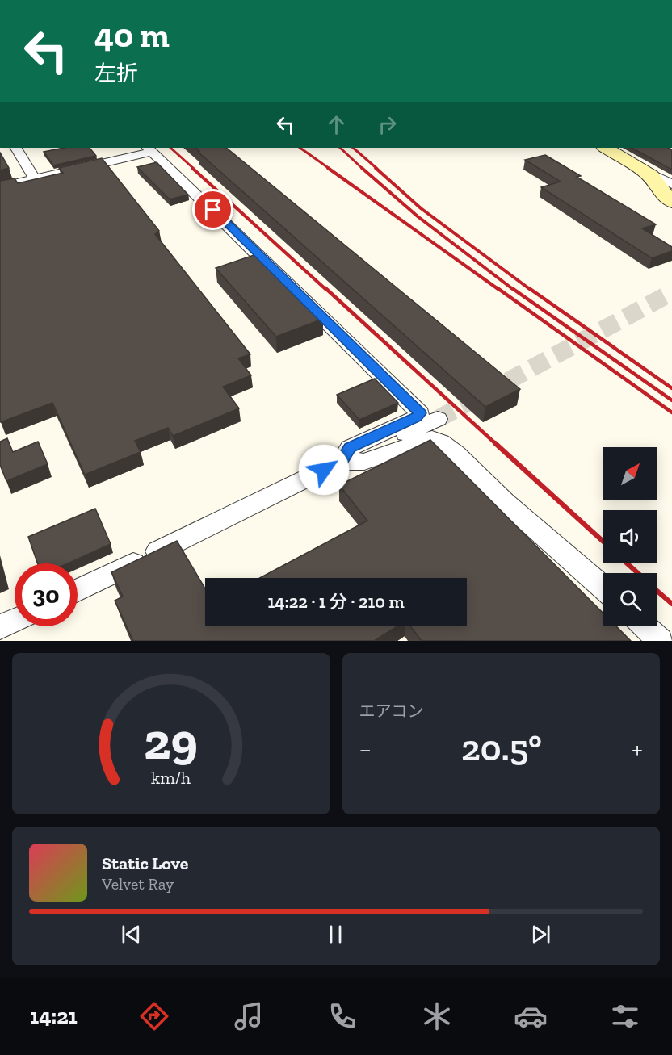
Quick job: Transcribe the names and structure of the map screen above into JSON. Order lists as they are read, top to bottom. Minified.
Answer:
{"north":"top right","page":{"turn":["40 m","左折"],"limit":"30","trip":"14:22 · 1 分 · 210 m","tile":"エアコン","heat":["−","20.5°","+"],"song":["Static Love","Velvet Ray"],"tabs":"14:21","gauge":["29","km/h"]}}
